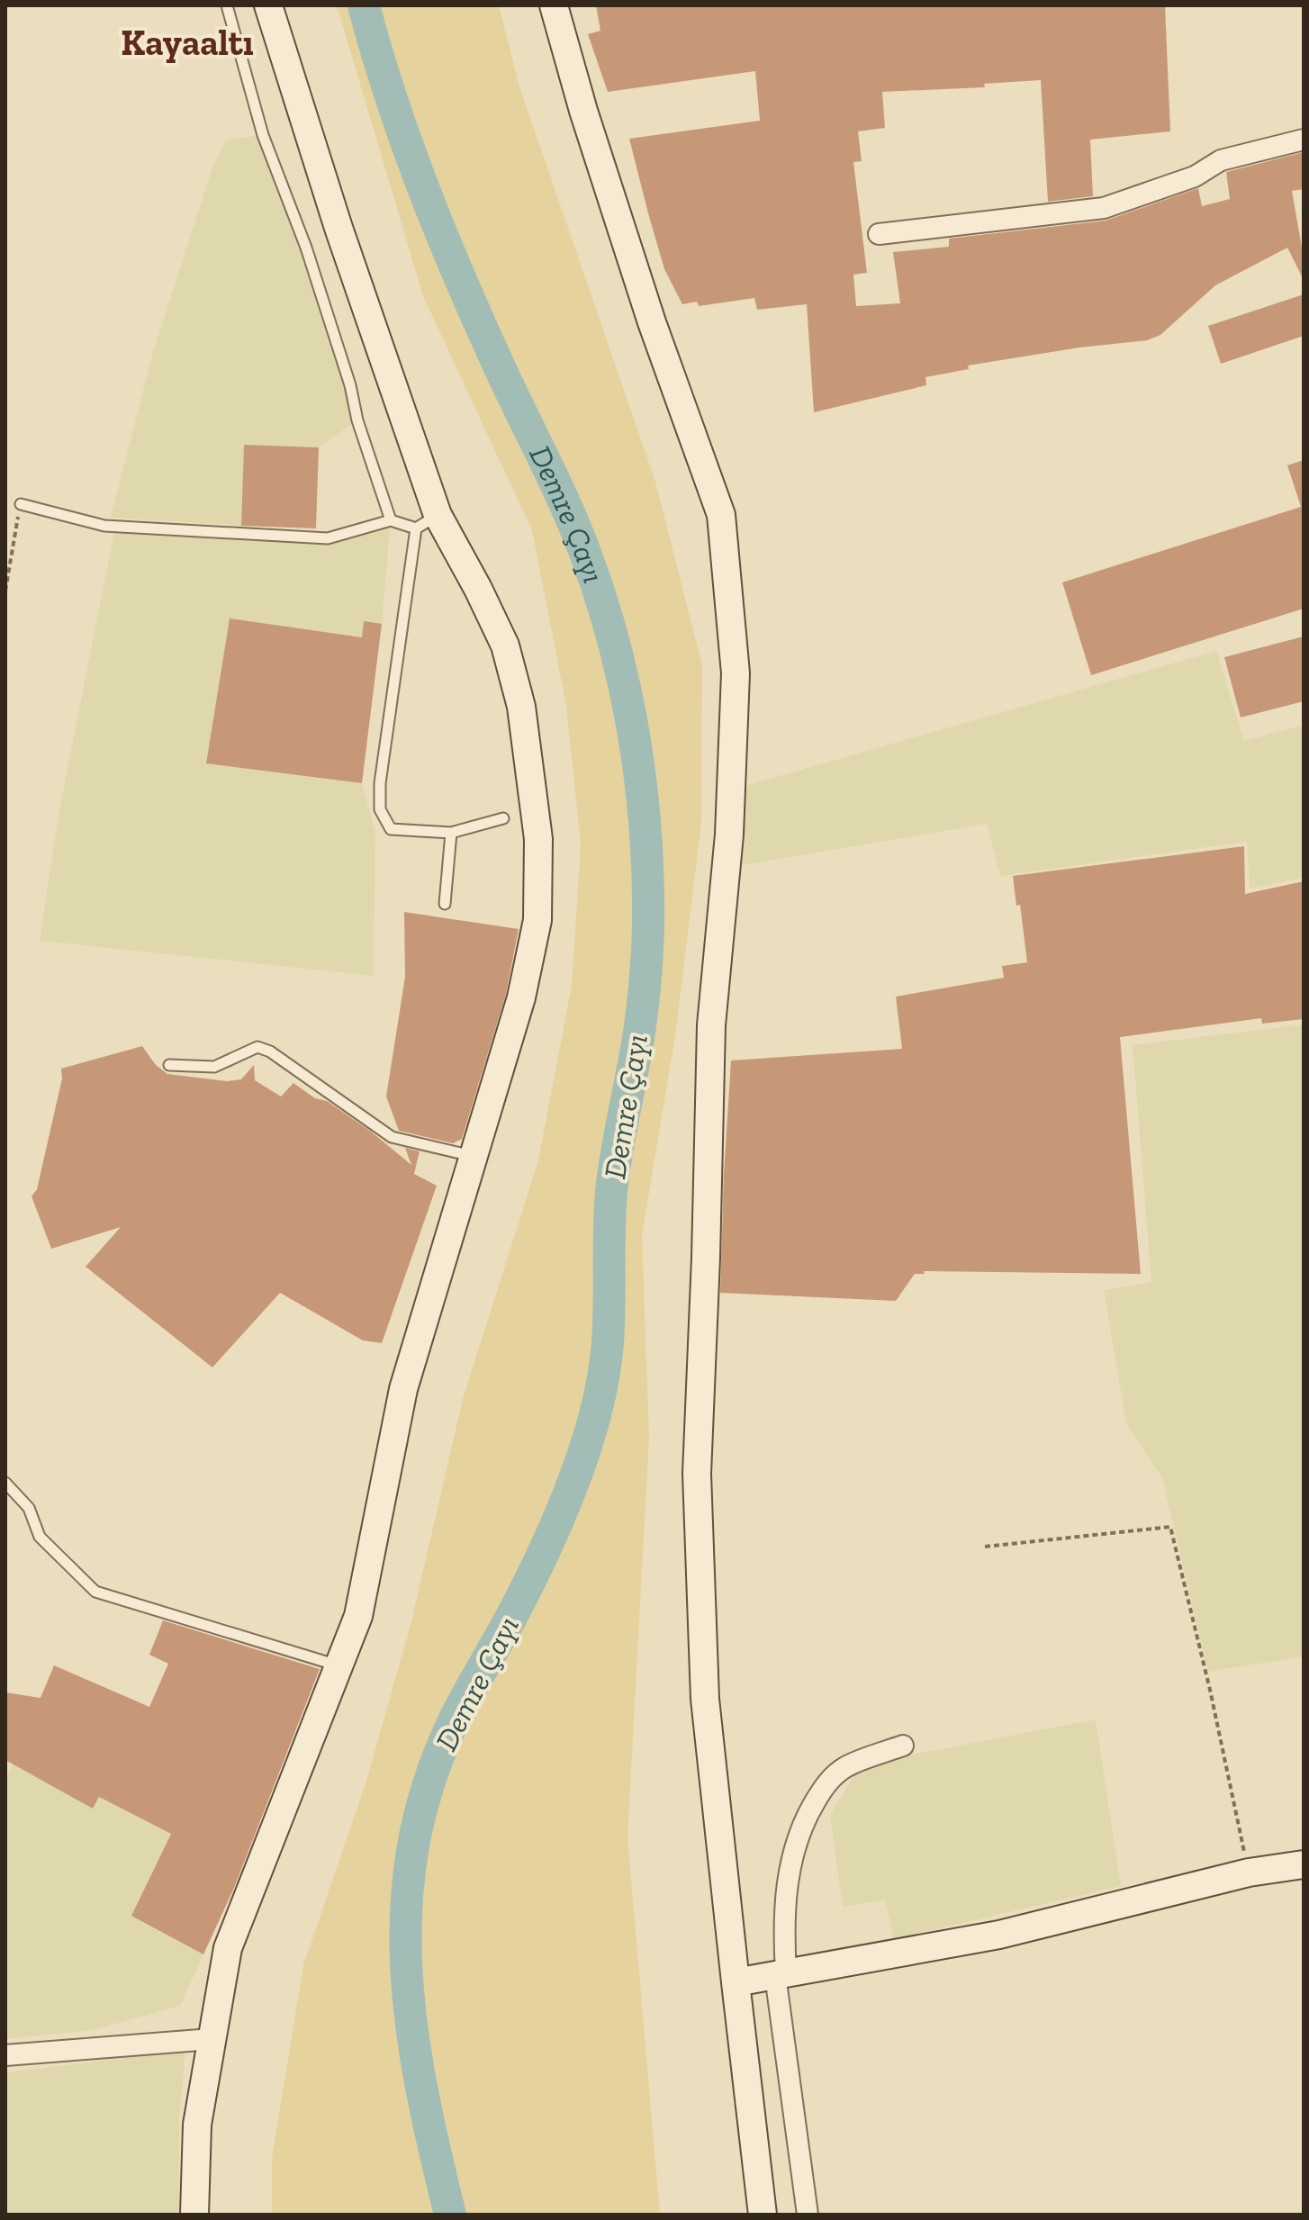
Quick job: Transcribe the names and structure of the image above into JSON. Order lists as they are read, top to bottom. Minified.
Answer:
{"districts":["Kayaaltı"],"water":["Demre Çayı"]}
